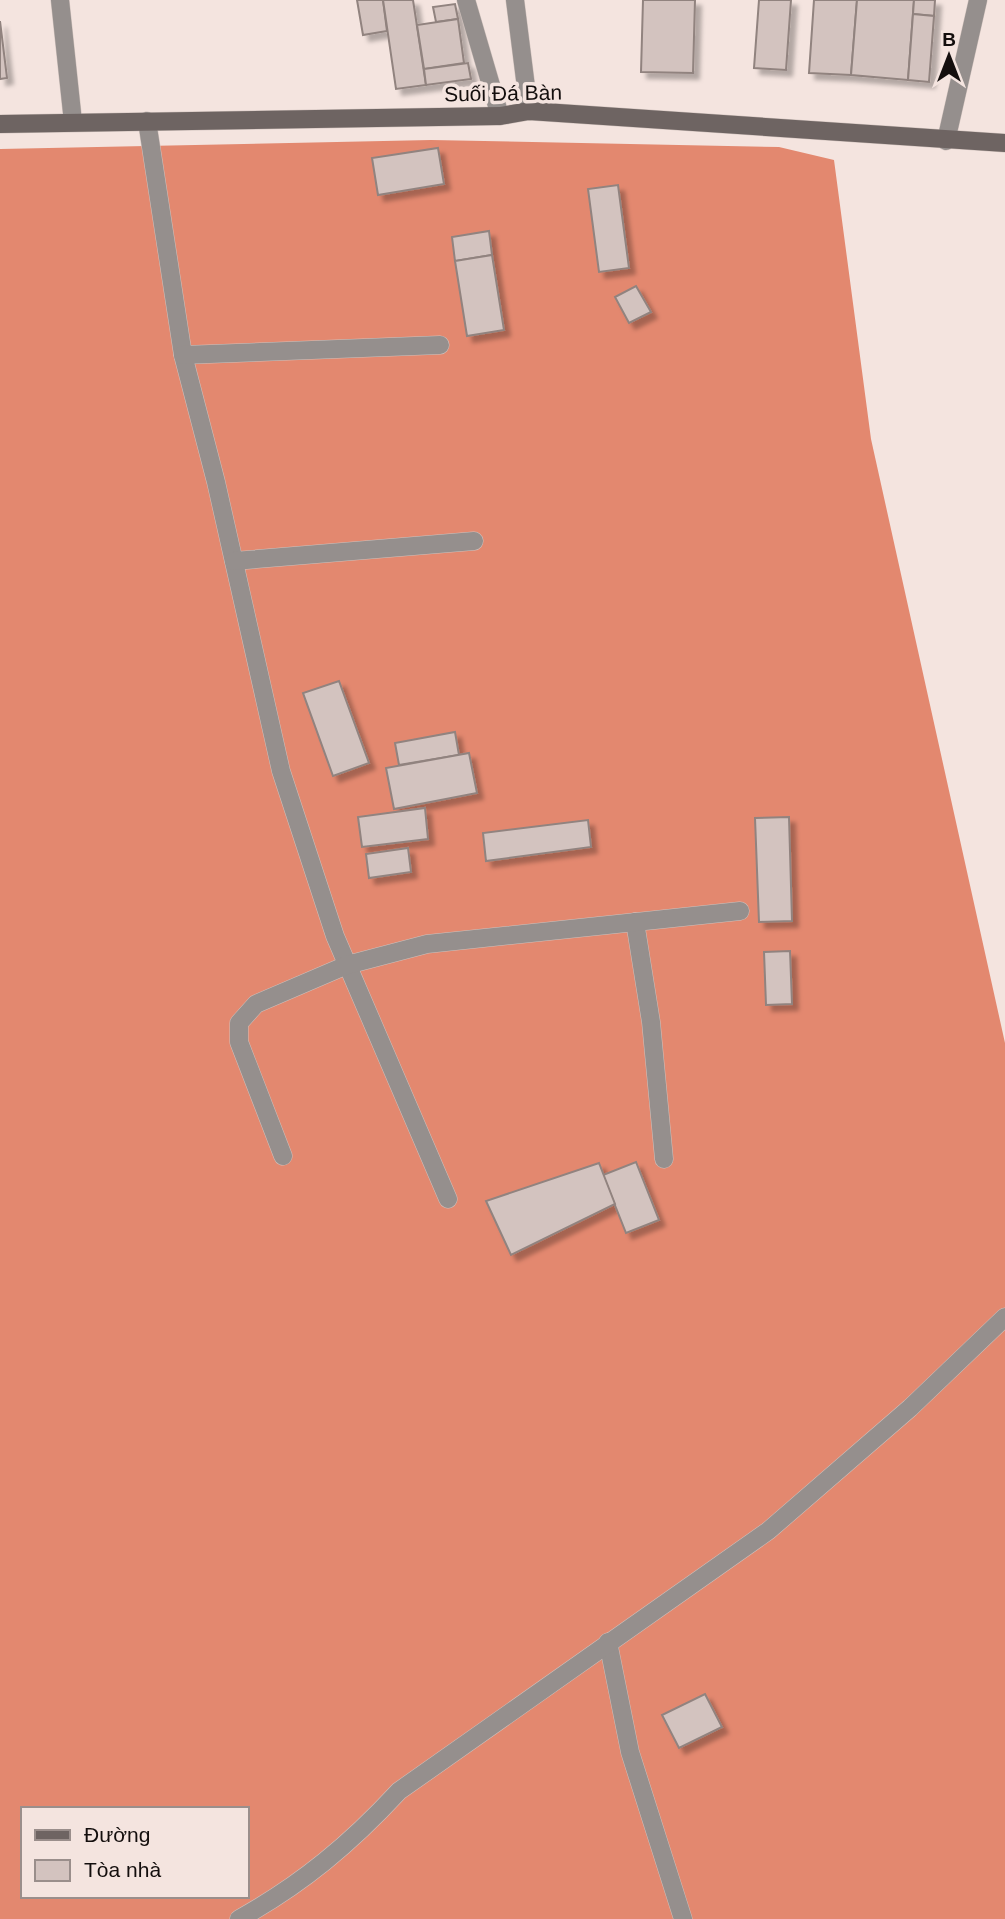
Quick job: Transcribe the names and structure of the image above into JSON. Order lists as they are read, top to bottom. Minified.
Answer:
{"streets":{"street":["Suối Đá Bàn"]},"legend":["Đường","Tòa nhà"],"north":"top"}
